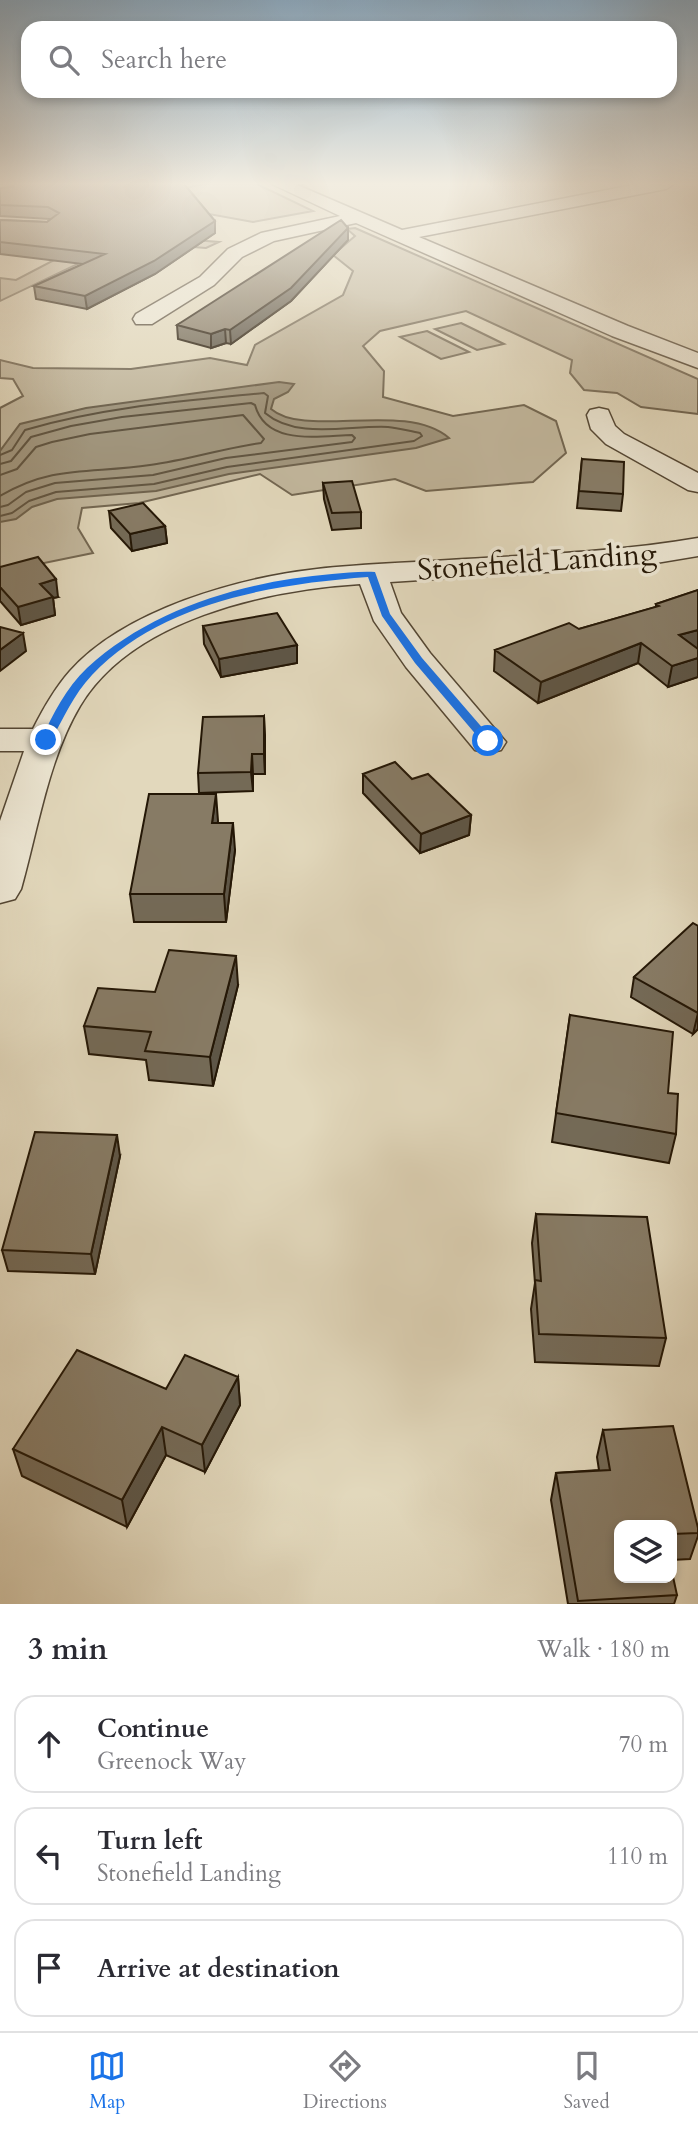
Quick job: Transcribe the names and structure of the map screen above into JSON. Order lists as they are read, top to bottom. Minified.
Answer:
{"streets":{"street":["Stonefield Landing"]},"page":{"search":"Search here","heading":["3 min","Walk · 180 m"],"list":[["Continue","Greenock Way","70 m"],["Turn left","Stonefield Landing","110 m"],"Arrive at destination"],"nav":["Map","Directions","Saved"]}}
